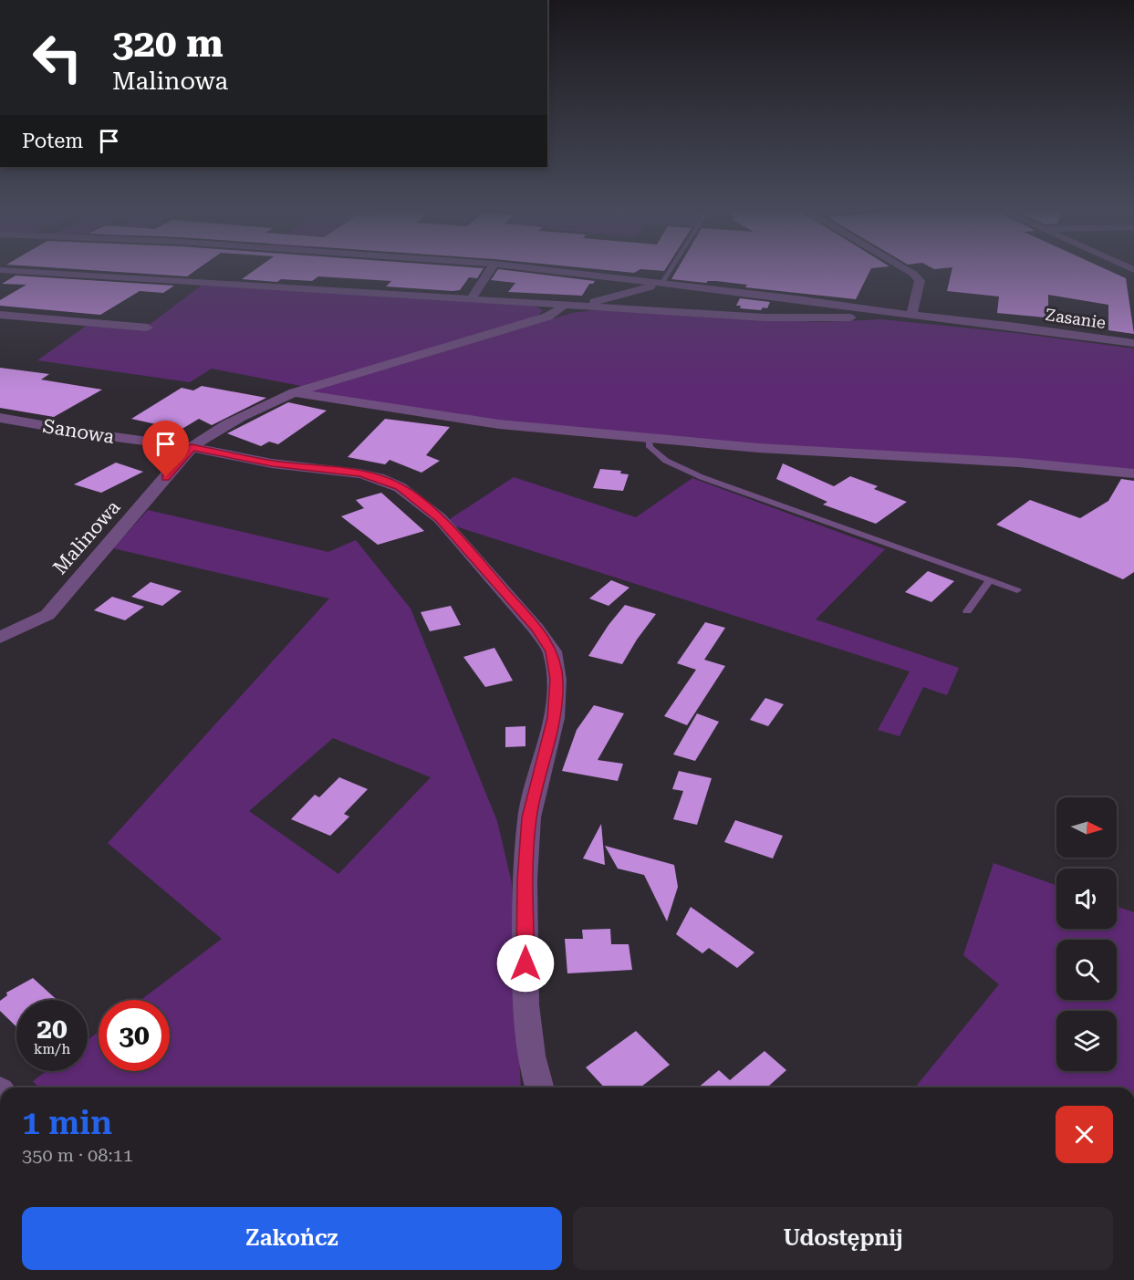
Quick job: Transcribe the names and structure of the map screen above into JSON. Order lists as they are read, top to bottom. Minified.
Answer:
{"streets":{"street":["Zasanie","Sanowa","Malinowa"]},"crossings":[["Sanowa","Malinowa"]],"north":"right","page":{"turn":["320 m","Malinowa"],"then":"Potem","speed":"20 km/h","limit":"30","heading":["1 min","350 m · 08:11"],"buttons":["Zakończ","Udostępnij"]}}
